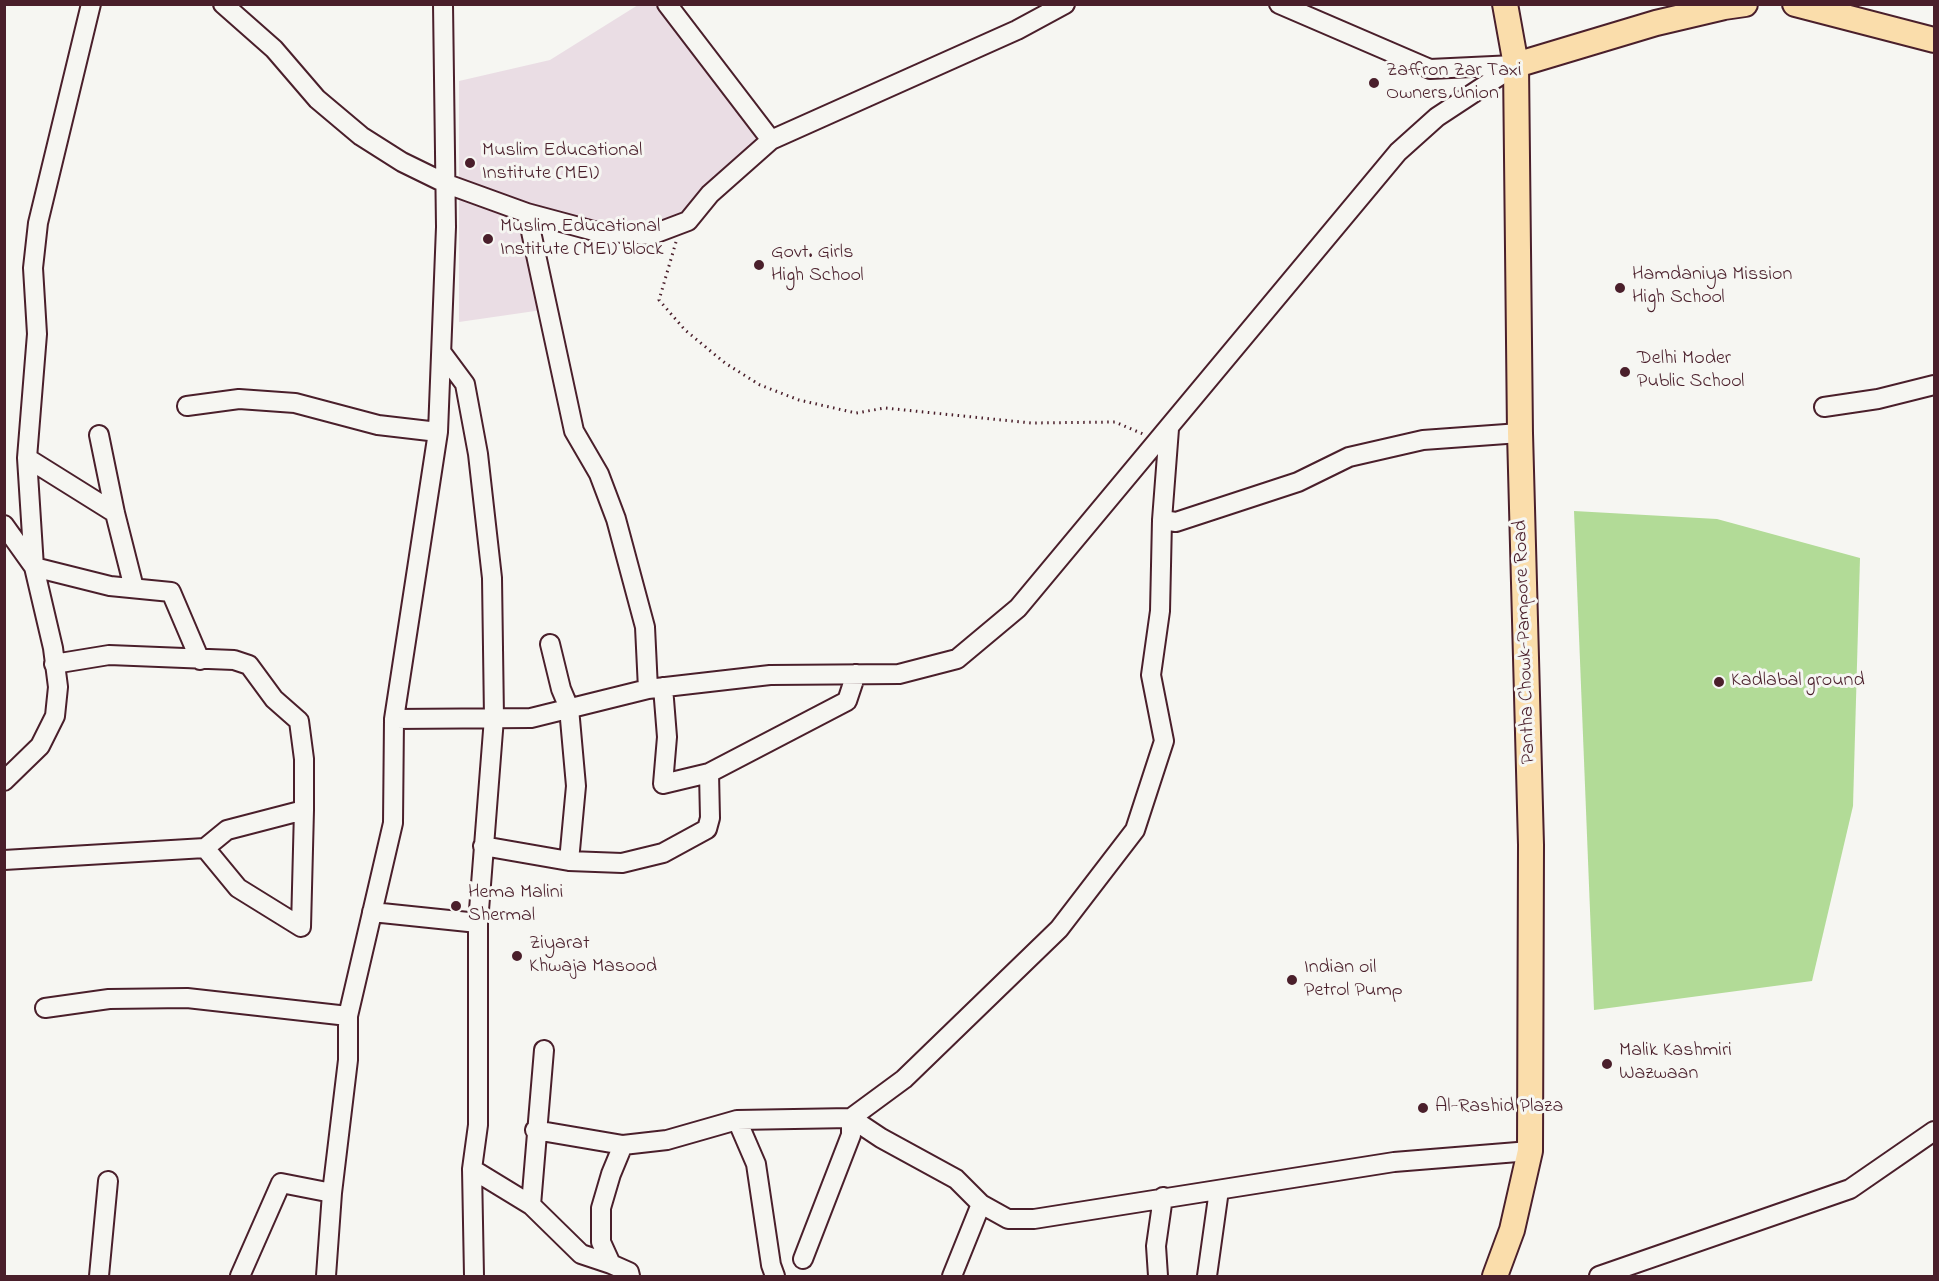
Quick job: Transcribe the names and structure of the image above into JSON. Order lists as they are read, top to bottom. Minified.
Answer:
{"streets":{"main road":["Pantha Chowk-Pampore Road"]},"places":["Zaffron Zar Taxi Owners Union","Muslim Educational Institute (MEI)","Muslim Educational Institute (MEI) block","Govt. Girls High School","Hamdaniya Mission High School","Delhi Moder Public School","Kadlabal ground","Hema Malini Shermal","Ziyarat Khwaja Masood","Indian oil Petrol Pump","Malik Kashmiri Wazwaan","Al-Rashid Plaza"]}
